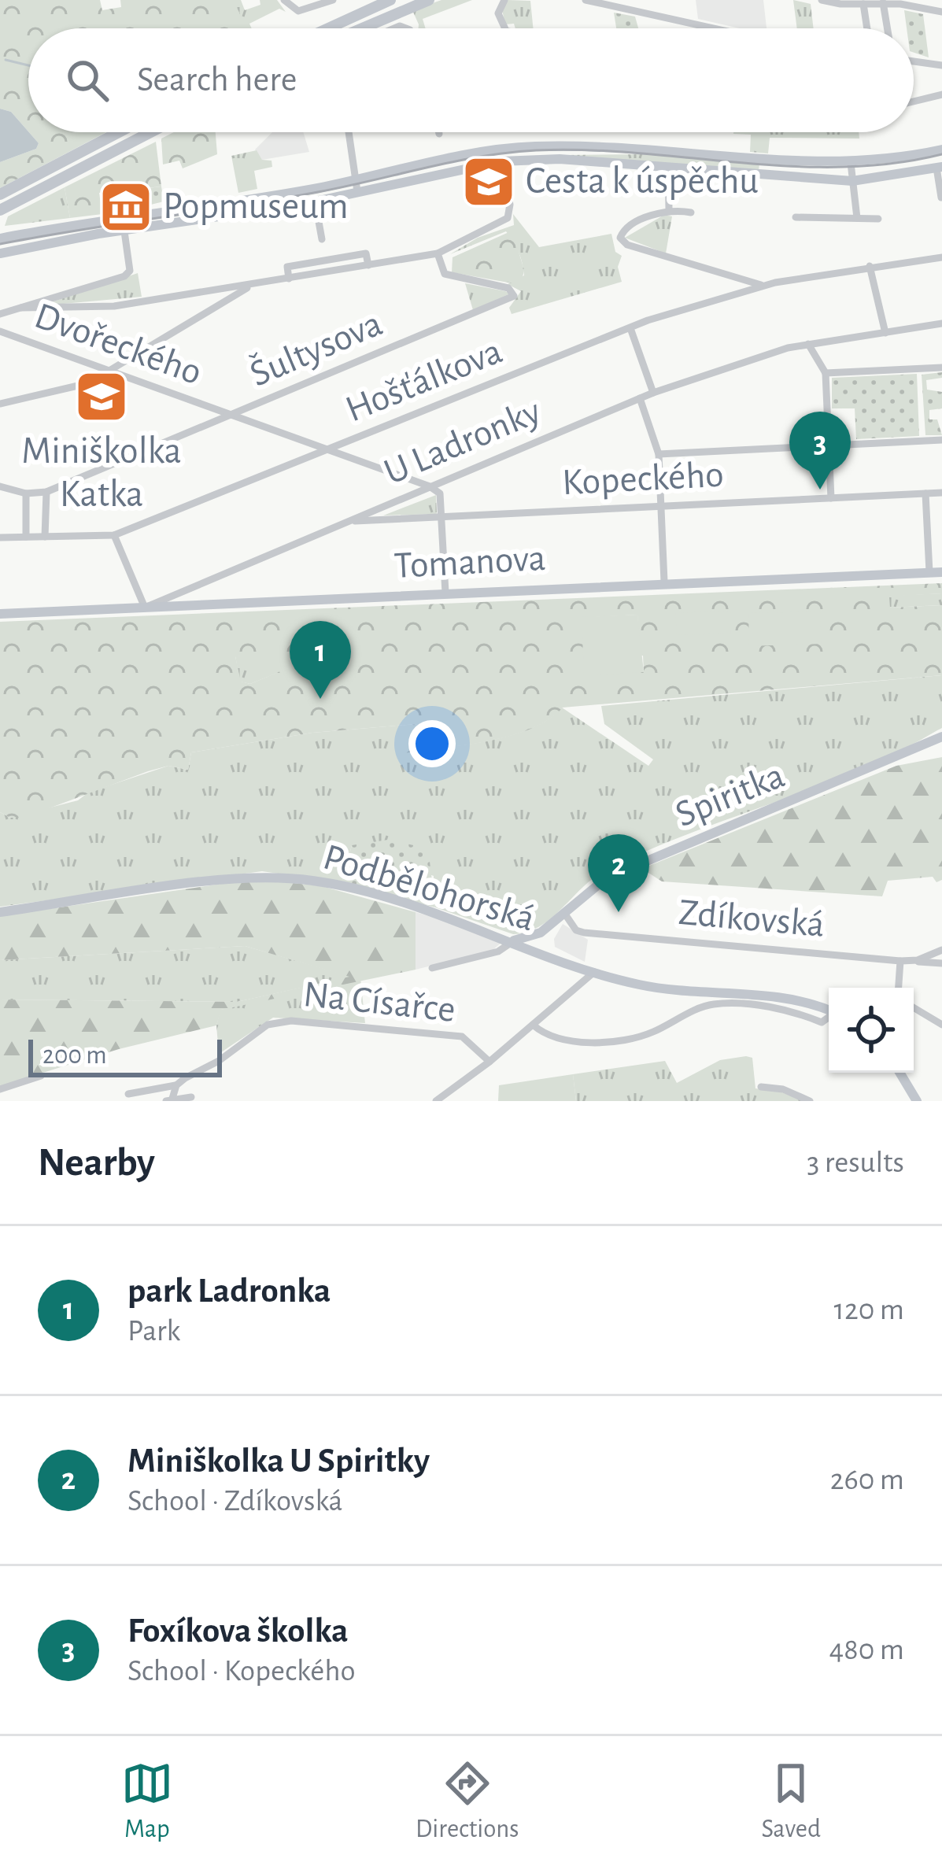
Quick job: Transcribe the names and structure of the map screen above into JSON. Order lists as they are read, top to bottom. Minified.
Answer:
{"streets":{"street":["Dvořeckého","Šultysova","Hošťálkova","U Ladronky","Kopeckého","Tomanova","Spiritka","Podbělohorská","Zdíkovská","Na Císařce"]},"crossings":[["Dvořeckého","Šultysova"],["Dvořeckého","Hošťálkova"],["Dvořeckého","U Ladronky"],["U Ladronky","Kopeckého"],["U Ladronky","Tomanova"],["Spiritka","Podbělohorská"],["Spiritka","Zdíkovská"]],"places":{"school or university":["Cesta k úspěchu","Miniškolka Katka"],"museum":["Popmuseum"]},"scale_bar":"200 m","page":{"search":"Search here","pins":["3","1","2"],"scale":"200 m","heading":["Nearby","3 results"],"list":[{"mark":"1","name":"park Ladronka","note":"Park","value":"120 m"},{"mark":"2","name":"Miniškolka U Spiritky","note":"School · Zdíkovská","value":"260 m"},{"mark":"3","name":"Foxíkova školka","note":"School · Kopeckého","value":"480 m"}],"nav":["Map","Directions","Saved"]}}
